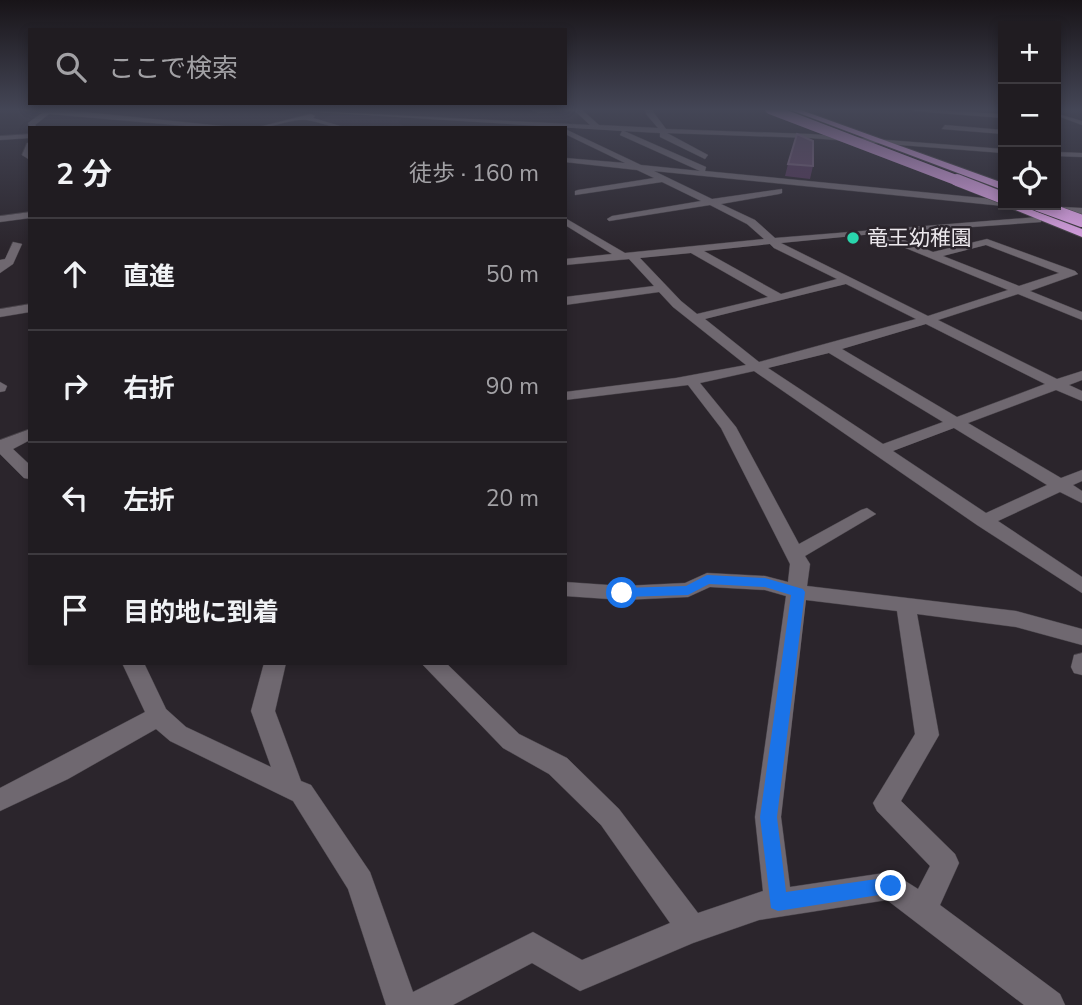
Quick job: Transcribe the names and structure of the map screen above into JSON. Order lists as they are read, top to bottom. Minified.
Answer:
{"places":["竜王幼稚園"],"page":{"map_buttons":["+","−"],"search":"ここで検索","heading":["2 分","徒歩 · 160 m"],"list":[["直進","50 m"],["右折","90 m"],["左折","20 m"],"目的地に到着"]}}
